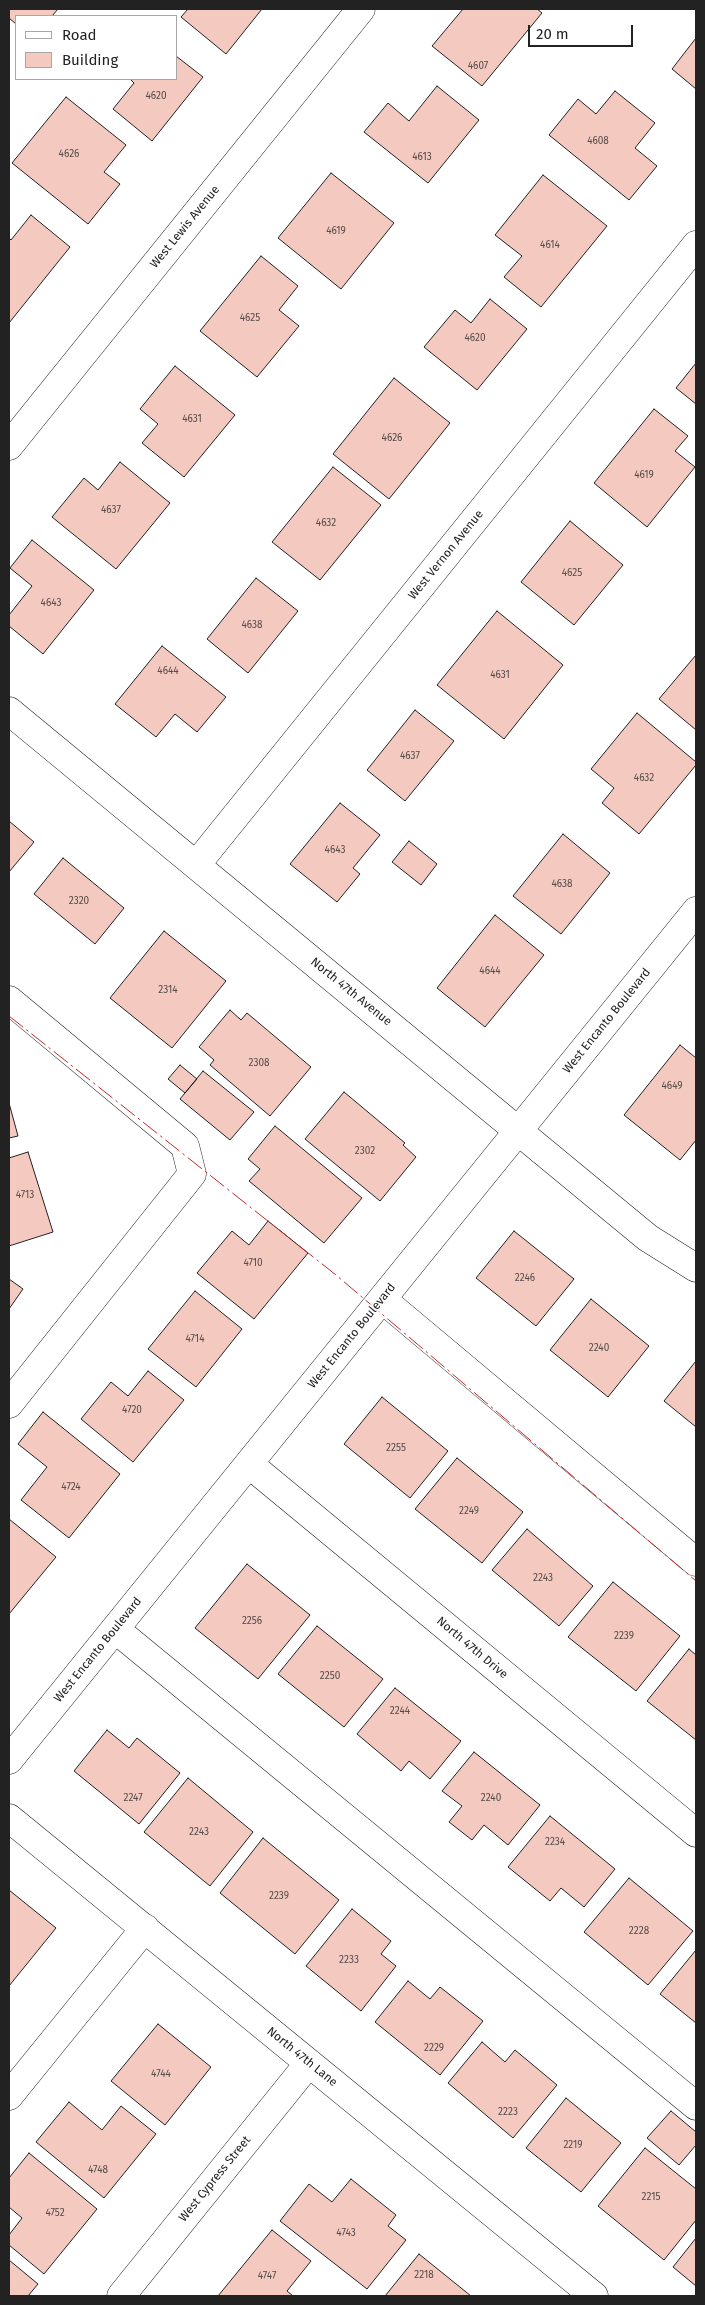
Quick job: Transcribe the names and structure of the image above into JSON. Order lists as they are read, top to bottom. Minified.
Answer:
{"streets":{"street":["West Lewis Avenue","West Vernon Avenue","North 47th Avenue","West Encanto Boulevard","North 47th Drive","North 47th Lane","West Cypress Street"]},"crossings":[["West Vernon Avenue","North 47th Avenue"],["North 47th Avenue","West Encanto Boulevard"],["West Encanto Boulevard","North 47th Drive"],["North 47th Lane","West Cypress Street"]],"house_numbers":["4607","4620","4608","4626","4613","4619","4614","4625","4620","4631","4626","4619","4637","4632","4625","4643","4638","4644","4631","4637","4632","4643","4638","2320","4644","2314","2308","4649","2302","4713","4710","2246","4714","2240","4720","2255","4724","2249","2243","2256","2239","2250","2244","2247","2240","2243","2234","2239","2228","2233","2229","4744","2223","2219","4748","2215","4752","4743","2218","4747"],"legend":["Road","Building"],"scale_bar":"20 m"}
